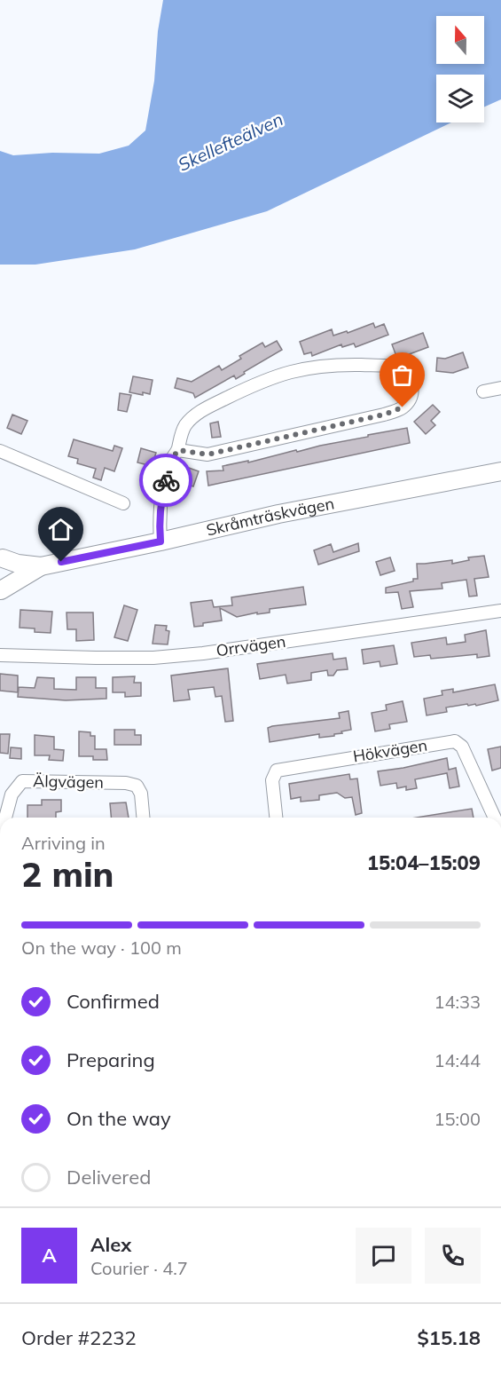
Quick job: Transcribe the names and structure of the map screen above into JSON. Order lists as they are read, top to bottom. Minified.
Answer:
{"streets":{"main road":["Skråmträskvägen"],"street":["Orrvägen","Hökvägen","Älgvägen"]},"water":["Skellefteälven"],"north":"top","page":{"heading":["2 min","Arriving in","15:04–15:09"],"panel":["Alex","Courier · 4.7","Order #2232","$15.18"],"bar":"On the way · 100 m","list":[["Confirmed","14:33"],["Preparing","14:44"],["On the way","15:00"],"Delivered"],"round":"A"}}
